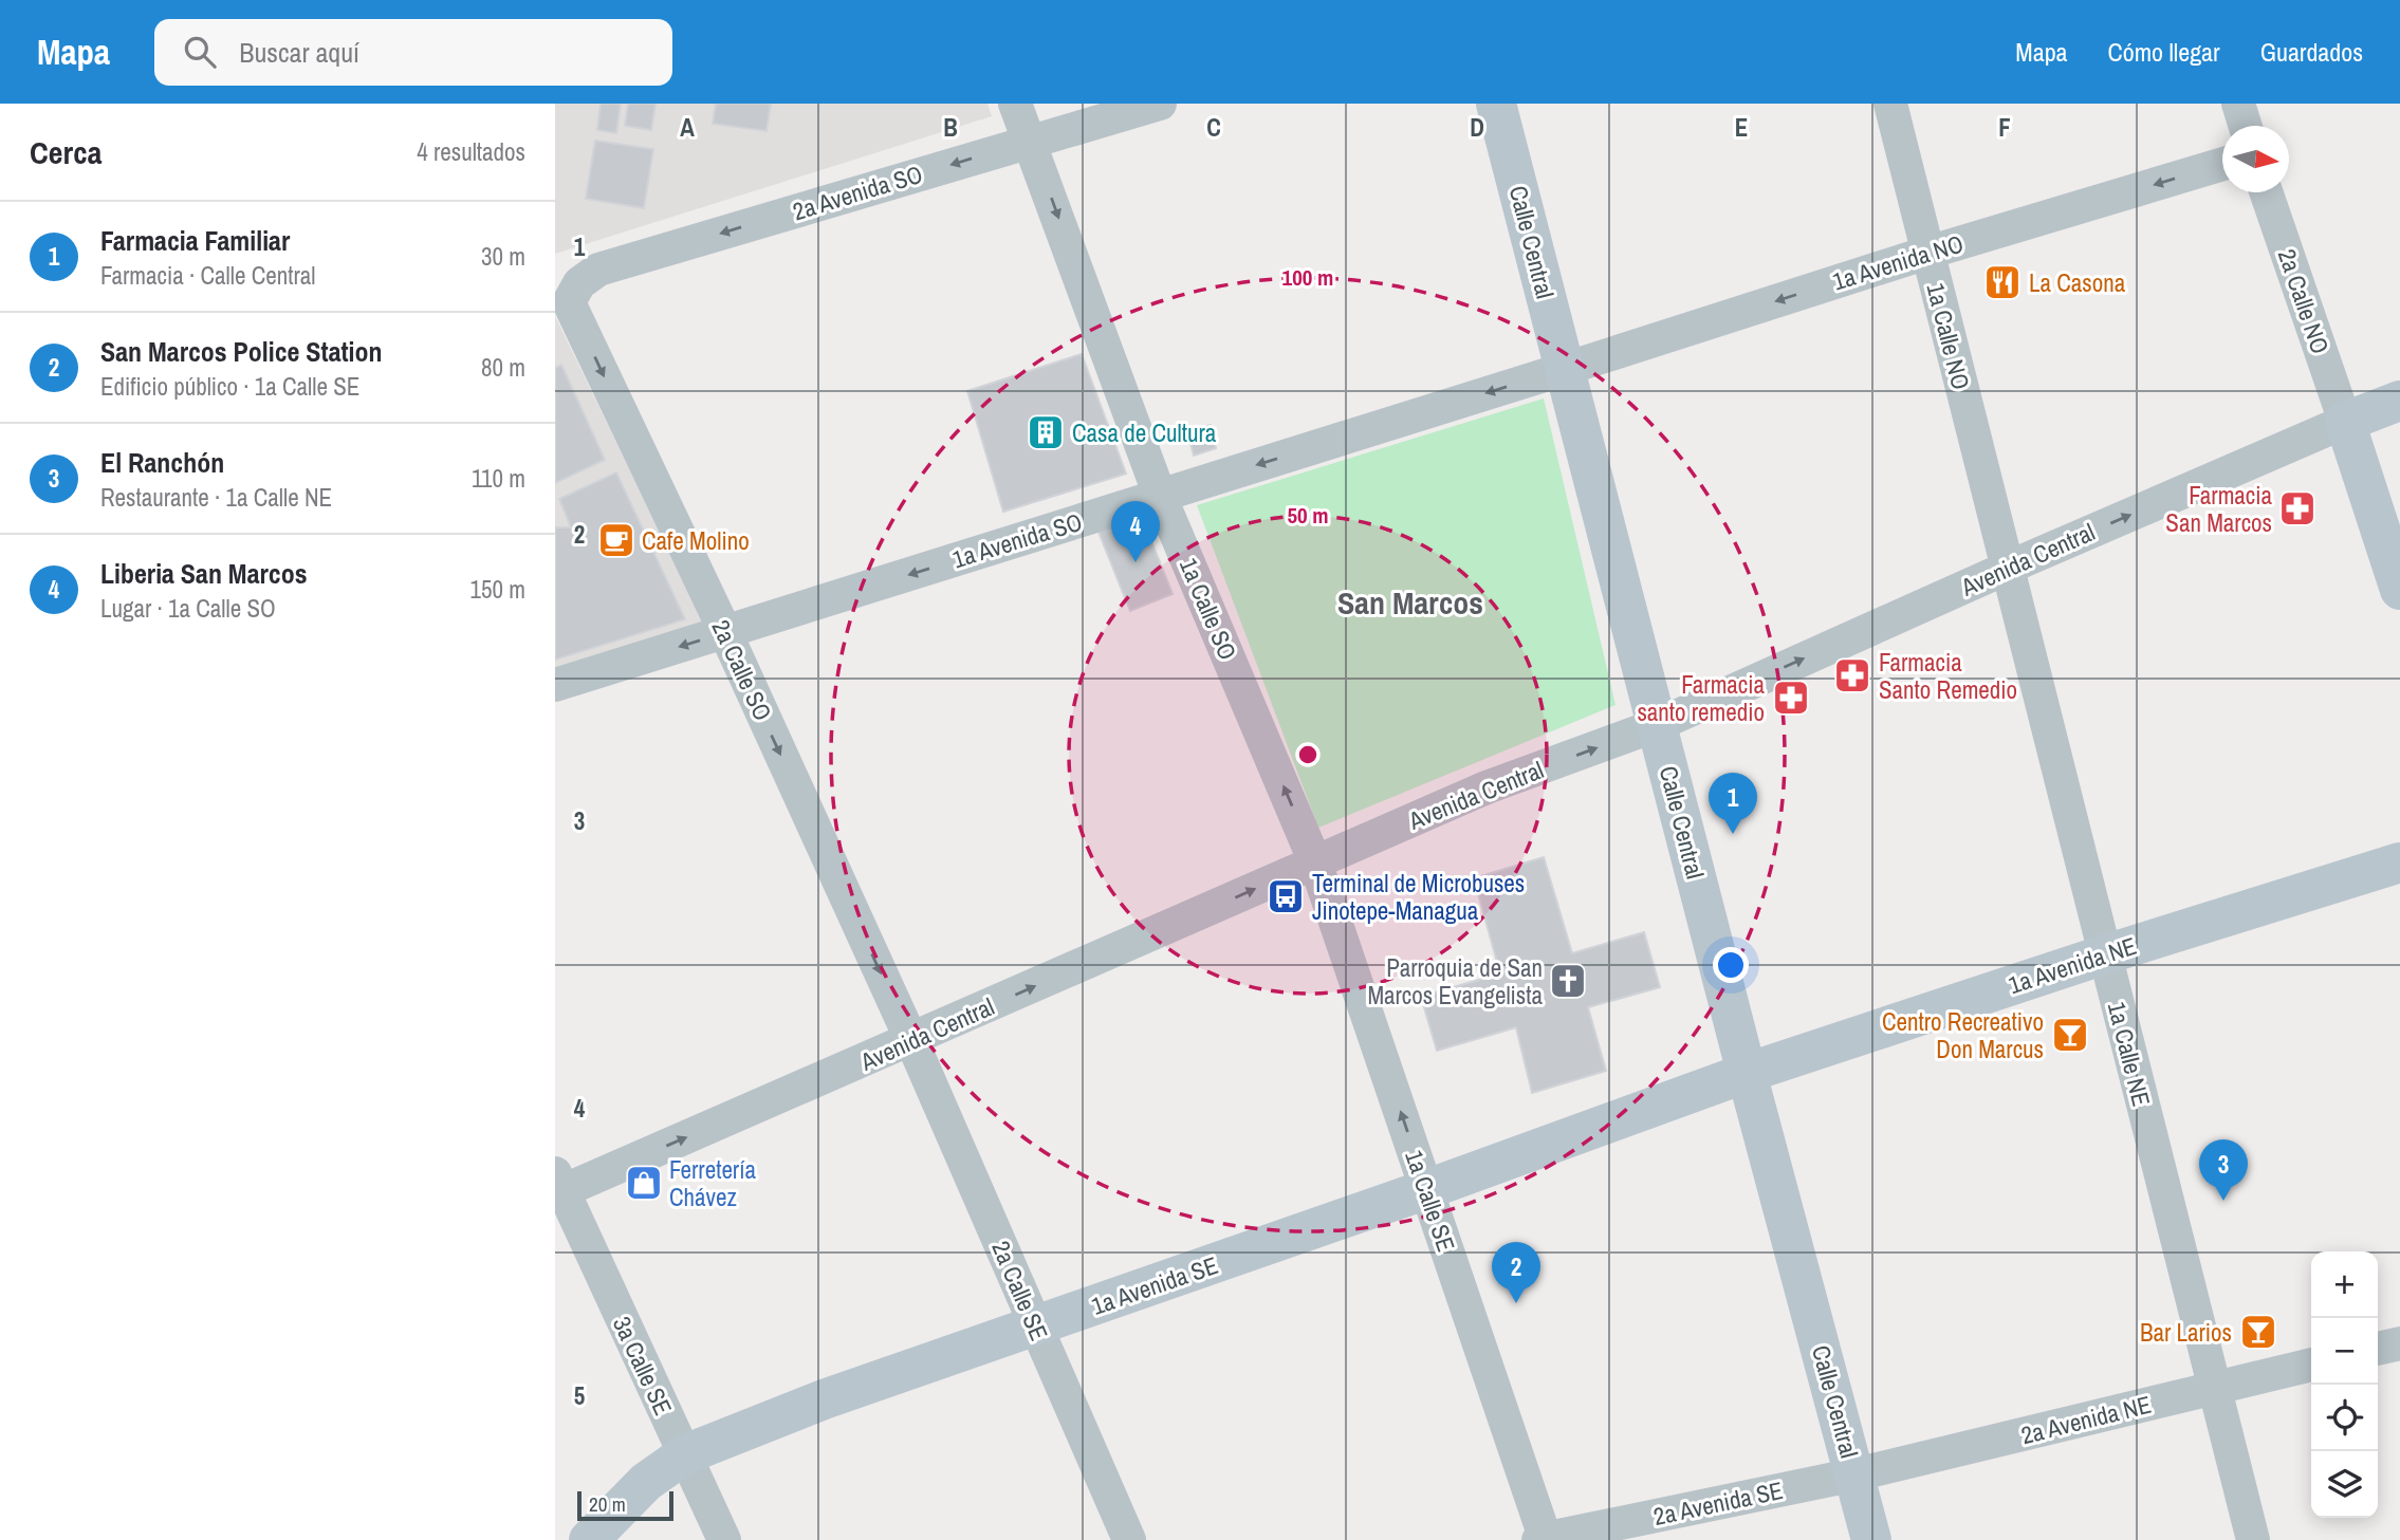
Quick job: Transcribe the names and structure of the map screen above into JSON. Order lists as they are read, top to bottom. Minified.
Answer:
{"streets":{"main road":["Calle Central","Avenida Central","1a Avenida NE","1a Avenida SE"],"street":["2a Avenida SO","1a Avenida NO","2a Calle NO","1a Calle NO","1a Avenida SO","1a Calle SO","2a Calle SO","1a Calle NE","1a Calle SE","2a Calle SE","3a Calle SE","2a Avenida NE","2a Avenida SE"]},"crossings":[["2a Avenida SO","1a Calle SO"],["2a Avenida SO","2a Calle SO"],["Calle Central","1a Avenida NO"],["Calle Central","1a Avenida SO"],["Calle Central","Avenida Central"],["Calle Central","1a Avenida NE"],["Calle Central","1a Avenida SE"],["Calle Central","2a Avenida NE"],["Calle Central","2a Avenida SE"],["1a Avenida NO","1a Calle NO"],["1a Avenida NO","1a Avenida SO"],["2a Calle NO","Avenida Central"],["1a Calle NO","Avenida Central"],["1a Calle NO","1a Calle NE"],["1a Avenida SO","1a Calle SO"],["1a Avenida SO","2a Calle SO"],["Avenida Central","1a Calle SO"],["Avenida Central","2a Calle SO"],["Avenida Central","1a Calle NE"],["Avenida Central","1a Calle SE"],["Avenida Central","2a Calle SE"],["Avenida Central","3a Calle SE"],["1a Calle SO","1a Calle SE"],["2a Calle SO","2a Calle SE"],["1a Avenida NE","1a Calle NE"],["1a Avenida NE","1a Avenida SE"],["1a Calle NE","2a Avenida NE"],["1a Calle SE","1a Avenida SE"],["1a Calle SE","2a Avenida SE"],["1a Avenida SE","2a Calle SE"],["1a Avenida SE","3a Calle SE"],["2a Avenida NE","2a Avenida SE"]],"one_way":["2a Avenida SO","1a Avenida NO","1a Avenida SO","Avenida Central","2a Calle SO","1a Calle SE"],"districts":["San Marcos"],"places":{"restaurant":["La Casona"],"building":["Casa de Cultura"],"pharmacy":["Farmacia San Marcos","Farmacia Santo Remedio","Farmacia santo remedio"],"cafe":["Cafe Molino"],"bus stop":["Terminal de Microbuses Jinotepe-Managua"],"church":["Parroquia de San Marcos Evangelista"],"bar":["Centro Recreativo Don Marcus","Bar Larios"],"shop":["Ferretería Chávez"]},"scale_bar":"20 m","north":"right","page":{"header":"Mapa","search":"Buscar aquí","nav":["Mapa","Cómo llegar","Guardados"],"heading":["Cerca","4 resultados"],"list":[{"mark":"1","name":"Farmacia Familiar","note":"Farmacia · Calle Central","value":"30 m"},{"mark":"2","name":"San Marcos Police Station","note":"Edificio público · 1a Calle SE","value":"80 m"},{"mark":"3","name":"El Ranchón","note":"Restaurante · 1a Calle NE","value":"110 m"},{"mark":"4","name":"Liberia San Marcos","note":"Lugar · 1a Calle SO","value":"150 m"}],"pins":["4","1","3","2"],"map_buttons":["+","−"],"scale":"20 m"},"grid":{"columns":["A","B","C","D","E","F"],"rows":["1","2","3","4","5"]},"rings":["100 m","50 m"]}
